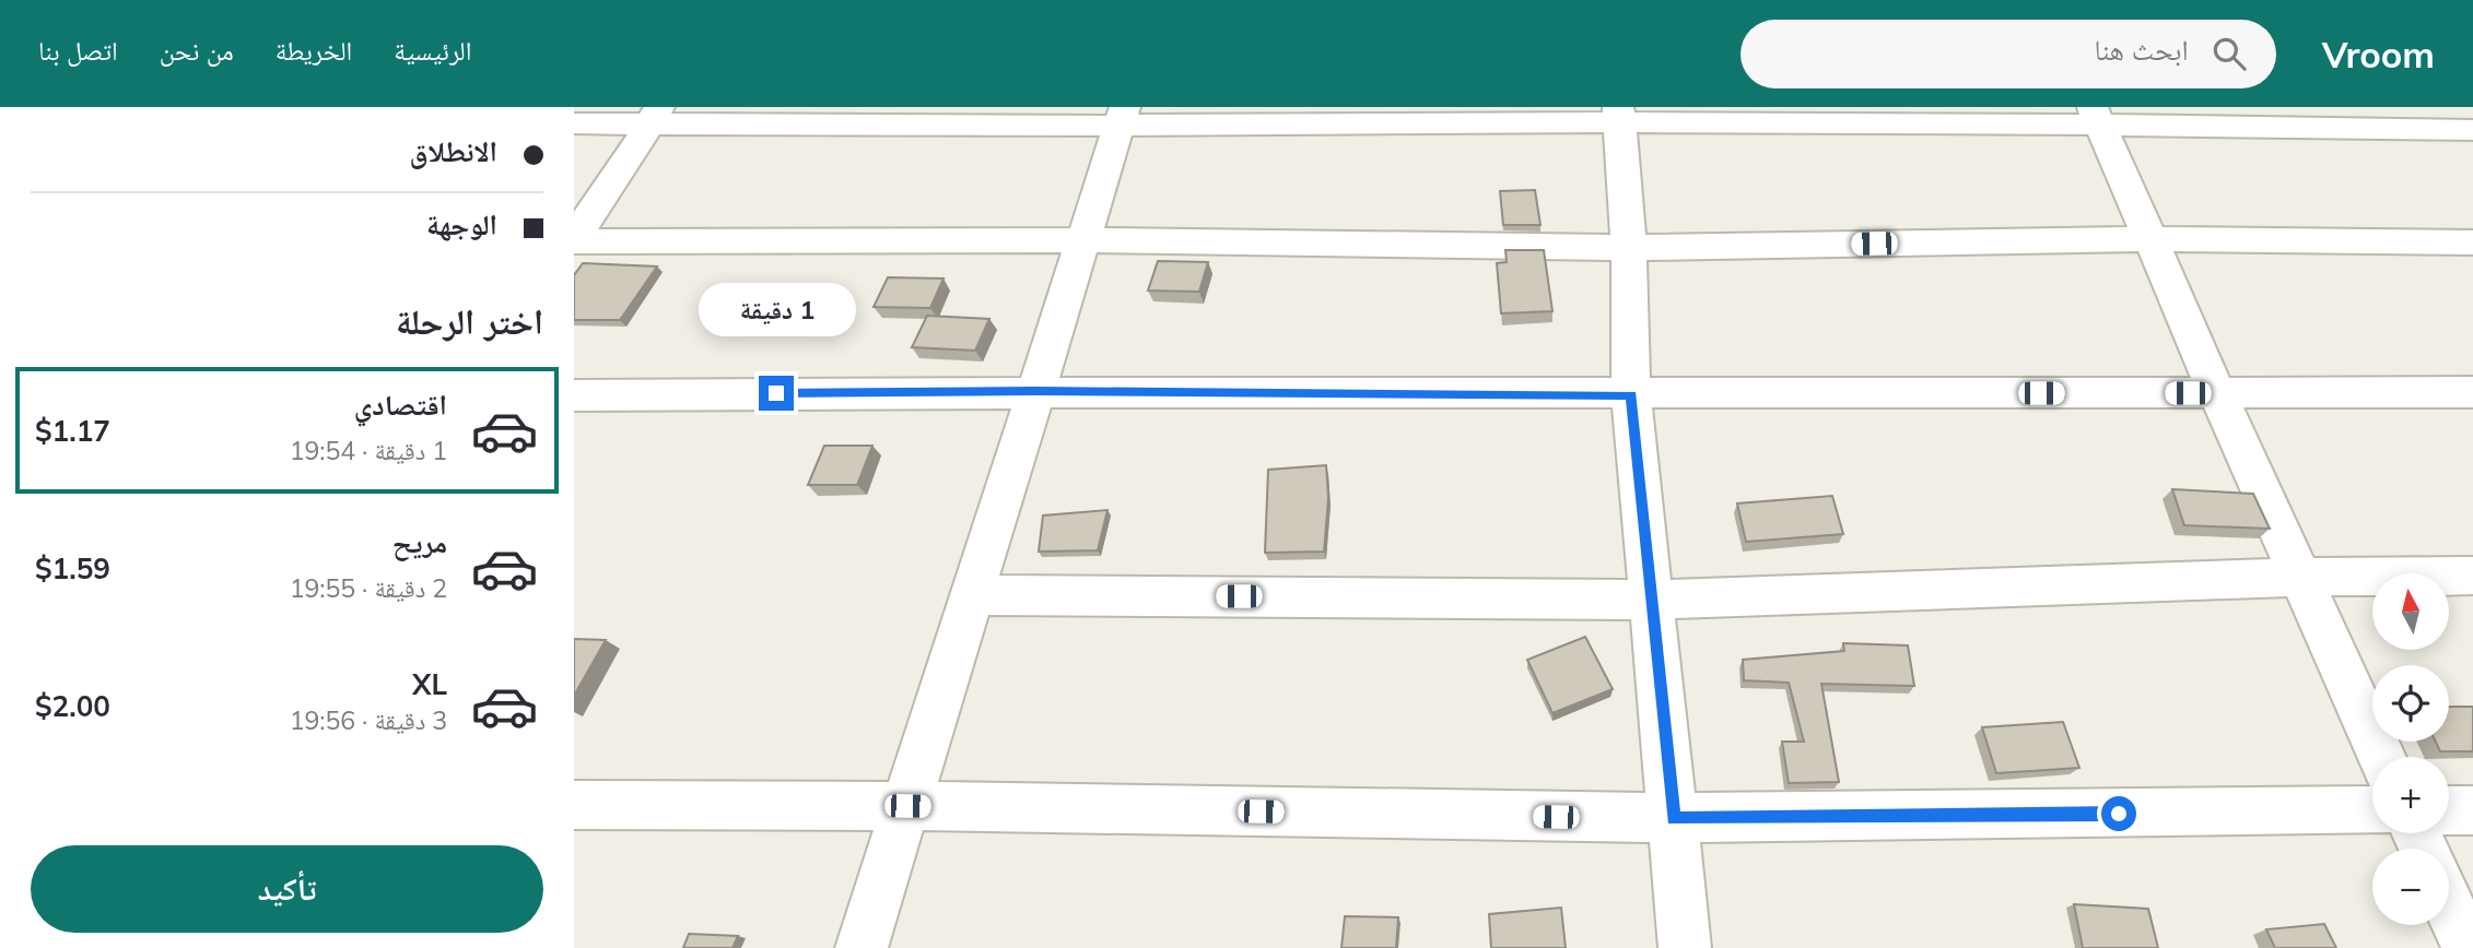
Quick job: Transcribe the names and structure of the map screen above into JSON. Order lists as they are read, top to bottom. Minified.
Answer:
{"north":"top","page":{"header":"Vroom","search":"ابحث هنا","nav":["الرئيسية","الخريطة","من نحن","اتصل بنا"],"banner":["الانطلاق","الوجهة"],"heading":"اختر الرحلة","bubble":"1 دقيقة","list":[{"name":"اقتصادي","note":"1 دقيقة · 19:54","value":"$1.17"},{"name":"مريح","note":"2 دقيقة · 19:55","value":"$1.59"},{"name":"XL","note":"3 دقيقة · 19:56","value":"$2.00"}],"map_buttons":["+","−"],"buttons":"تأكيد"}}
